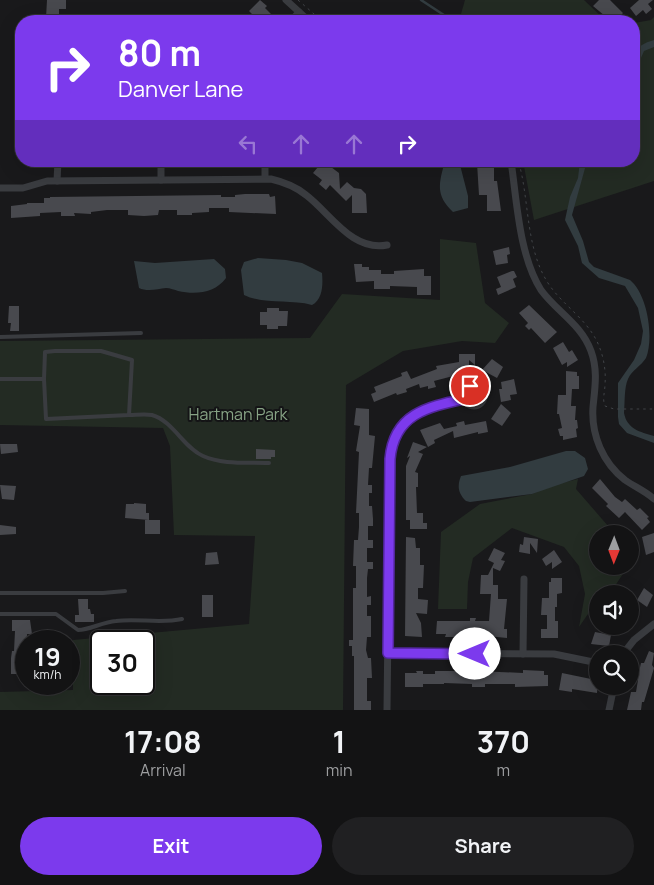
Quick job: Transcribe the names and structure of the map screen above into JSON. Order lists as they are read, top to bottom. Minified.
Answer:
{"parks":["Hartman Park"],"north":"bottom","page":{"turn":["80 m","Danver Lane"],"speed":"19 km/h","limit":"30","eta":["17:08","Arrival","1","min","370","m"],"buttons":["Exit","Share"]}}
